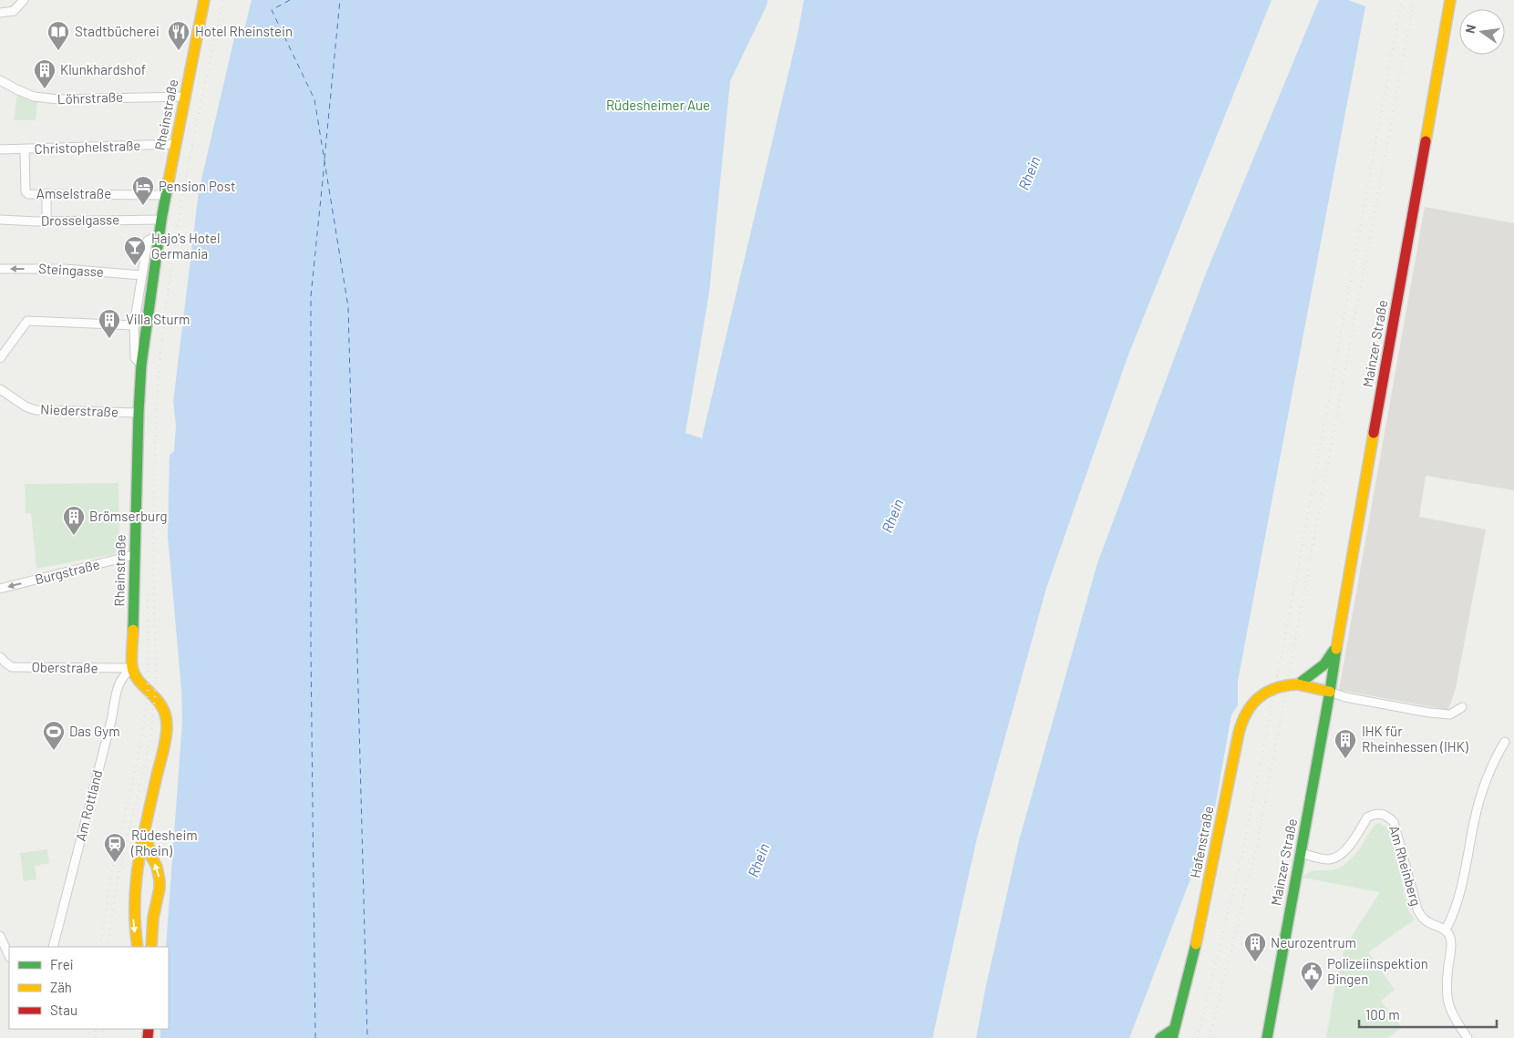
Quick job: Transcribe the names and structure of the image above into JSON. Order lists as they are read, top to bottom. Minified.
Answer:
{"streets":{"main road":["Rheinstraße","Mainzer Straße","Hafenstraße"],"street":["Löhrstraße","Christophelstraße","Amselstraße","Drosselgasse","Steingasse","Niederstraße","Burgstraße","Oberstraße","Am Rottland","Am Rheinberg"]},"crossings":[["Löhrstraße","Rheinstraße"],["Rheinstraße","Christophelstraße"],["Rheinstraße","Amselstraße"],["Rheinstraße","Drosselgasse"],["Rheinstraße","Steingasse"],["Rheinstraße","Niederstraße"],["Rheinstraße","Burgstraße"],["Rheinstraße","Oberstraße"],["Rheinstraße","Am Rottland"],["Christophelstraße","Amselstraße"],["Mainzer Straße","Hafenstraße"],["Mainzer Straße","Am Rheinberg"],["Oberstraße","Am Rottland"]],"one_way":["Steingasse","Burgstraße"],"water":["Rhein"],"parks":["Rüdesheimer Aue"],"places":{"library":["Stadtbücherei"],"restaurant":["Hotel Rheinstein"],"building":["Klunkhardshof","Villa Sturm","Brömserburg","IHK für Rheinhessen (IHK)","Neurozentrum"],"hotel":["Pension Post"],"bar":["Hajo's Hotel Germania"],"sports":["Das Gym"],"station":["Rüdesheim (Rhein)"],"public building":["Polizeiinspektion Bingen"]},"legend":["Frei","Zäh","Stau"],"scale_bar":"100 m","north":"left"}
